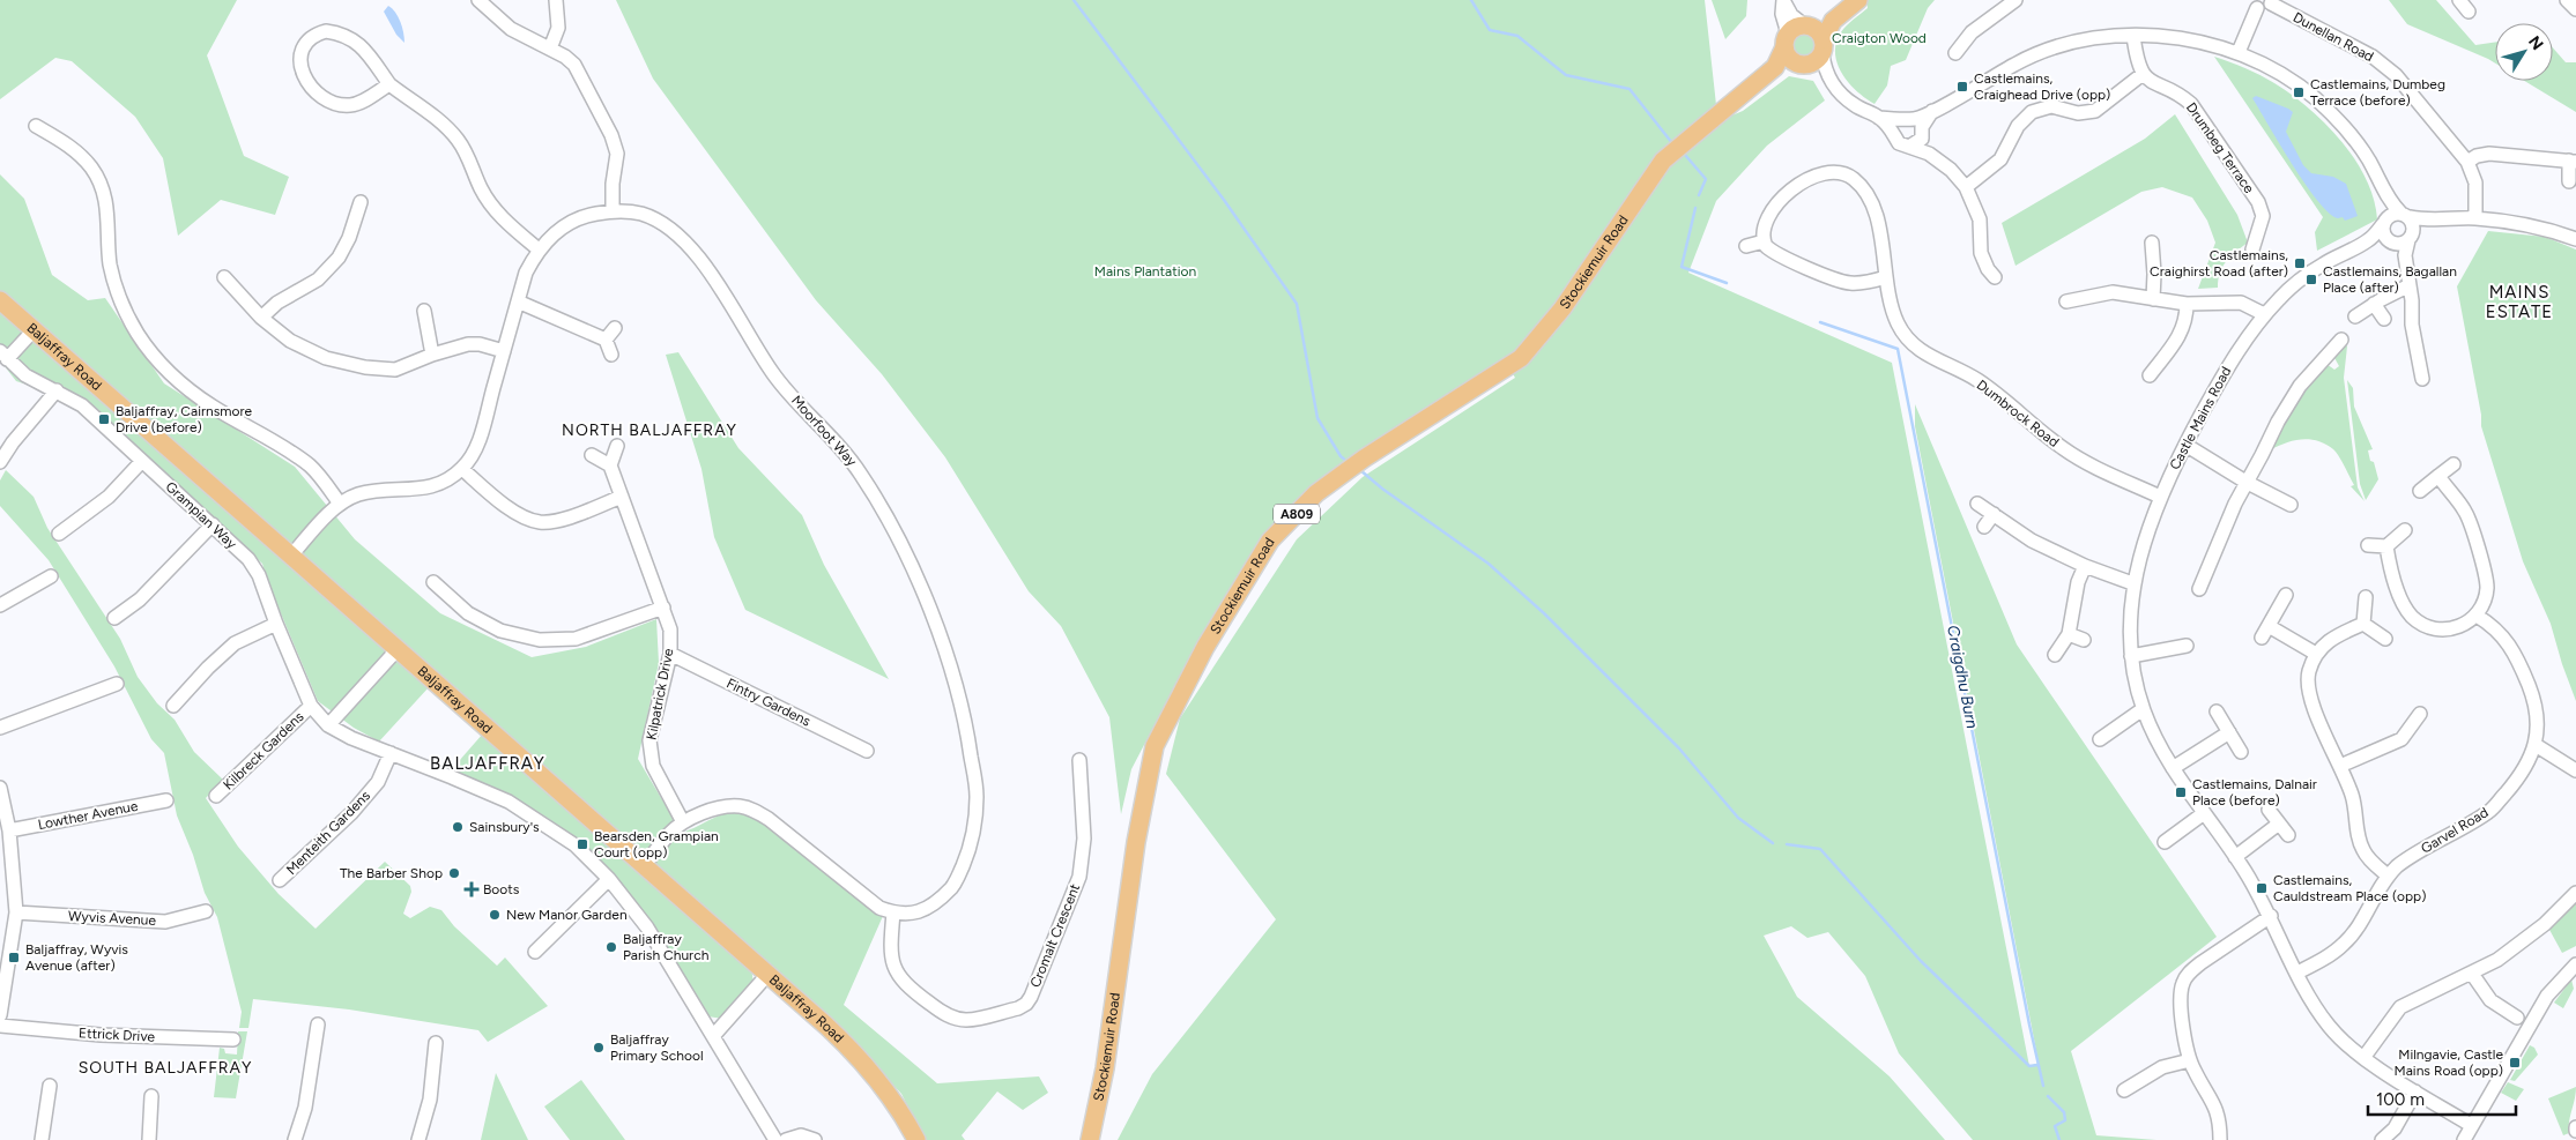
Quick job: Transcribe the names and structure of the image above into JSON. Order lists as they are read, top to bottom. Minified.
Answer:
{"streets":{"main road":["Stockiemuir Road","Baljaffray Road","A809"],"street":["Dunellan Road","Drumbeg Terrace","Dumbrock Road","Castle Mains Road","Moorfoot Way","Grampian Way","Kilpatrick Drive","Fintry Gardens","Kilbreck Gardens","Lowther Avenue","Garvel Road","Menteith Gardens","Wyvis Avenue","Cromalt Crescent","Ettrick Drive"]},"crossings":[["Baljaffray Road","Moorfoot Way"],["Baljaffray Road","Grampian Way"],["Dumbrock Road","Castle Mains Road"],["Castle Mains Road","Garvel Road"],["Moorfoot Way","Cromalt Crescent"],["Grampian Way","Kilbreck Gardens"],["Grampian Way","Menteith Gardens"],["Kilpatrick Drive","Fintry Gardens"]],"districts":["MAINS ESTATE","NORTH BALJAFFRAY","BALJAFFRAY","SOUTH BALJAFFRAY"],"water":["Craigdhu Burn"],"parks":["Craigton Wood","Mains Plantation"],"places":{"transit":["Castlemains, Craighead Drive (opp)","Castlemains, Dumbeg Terrace (before)","Castlemains, Craighirst Road (after)","Castlemains, Bagallan Place (after)","Baljaffray, Cairnsmore Drive (before)","Castlemains, Dalnair Place (before)","Bearsden, Grampian Court (opp)","Castlemains, Cauldstream Place (opp)","Baljaffray, Wyvis Avenue (after)","Milngavie, Castle Mains Road (opp)"],"other":["Sainsbury's","The Barber Shop","New Manor Garden","Baljaffray Parish Church","Baljaffray Primary School"],"health":["Boots"]},"scale_bar":"100 m","north":"top right"}
